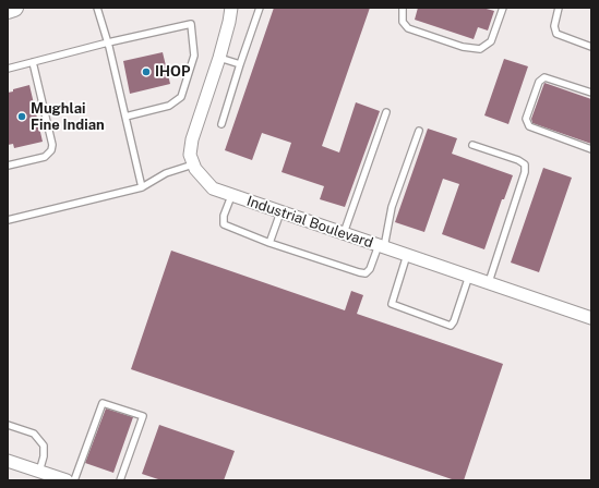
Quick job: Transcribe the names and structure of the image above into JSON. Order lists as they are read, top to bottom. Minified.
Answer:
{"streets":{"street":["Industrial Boulevard"]},"places":["IHOP","Mughlai Fine Indian"]}
